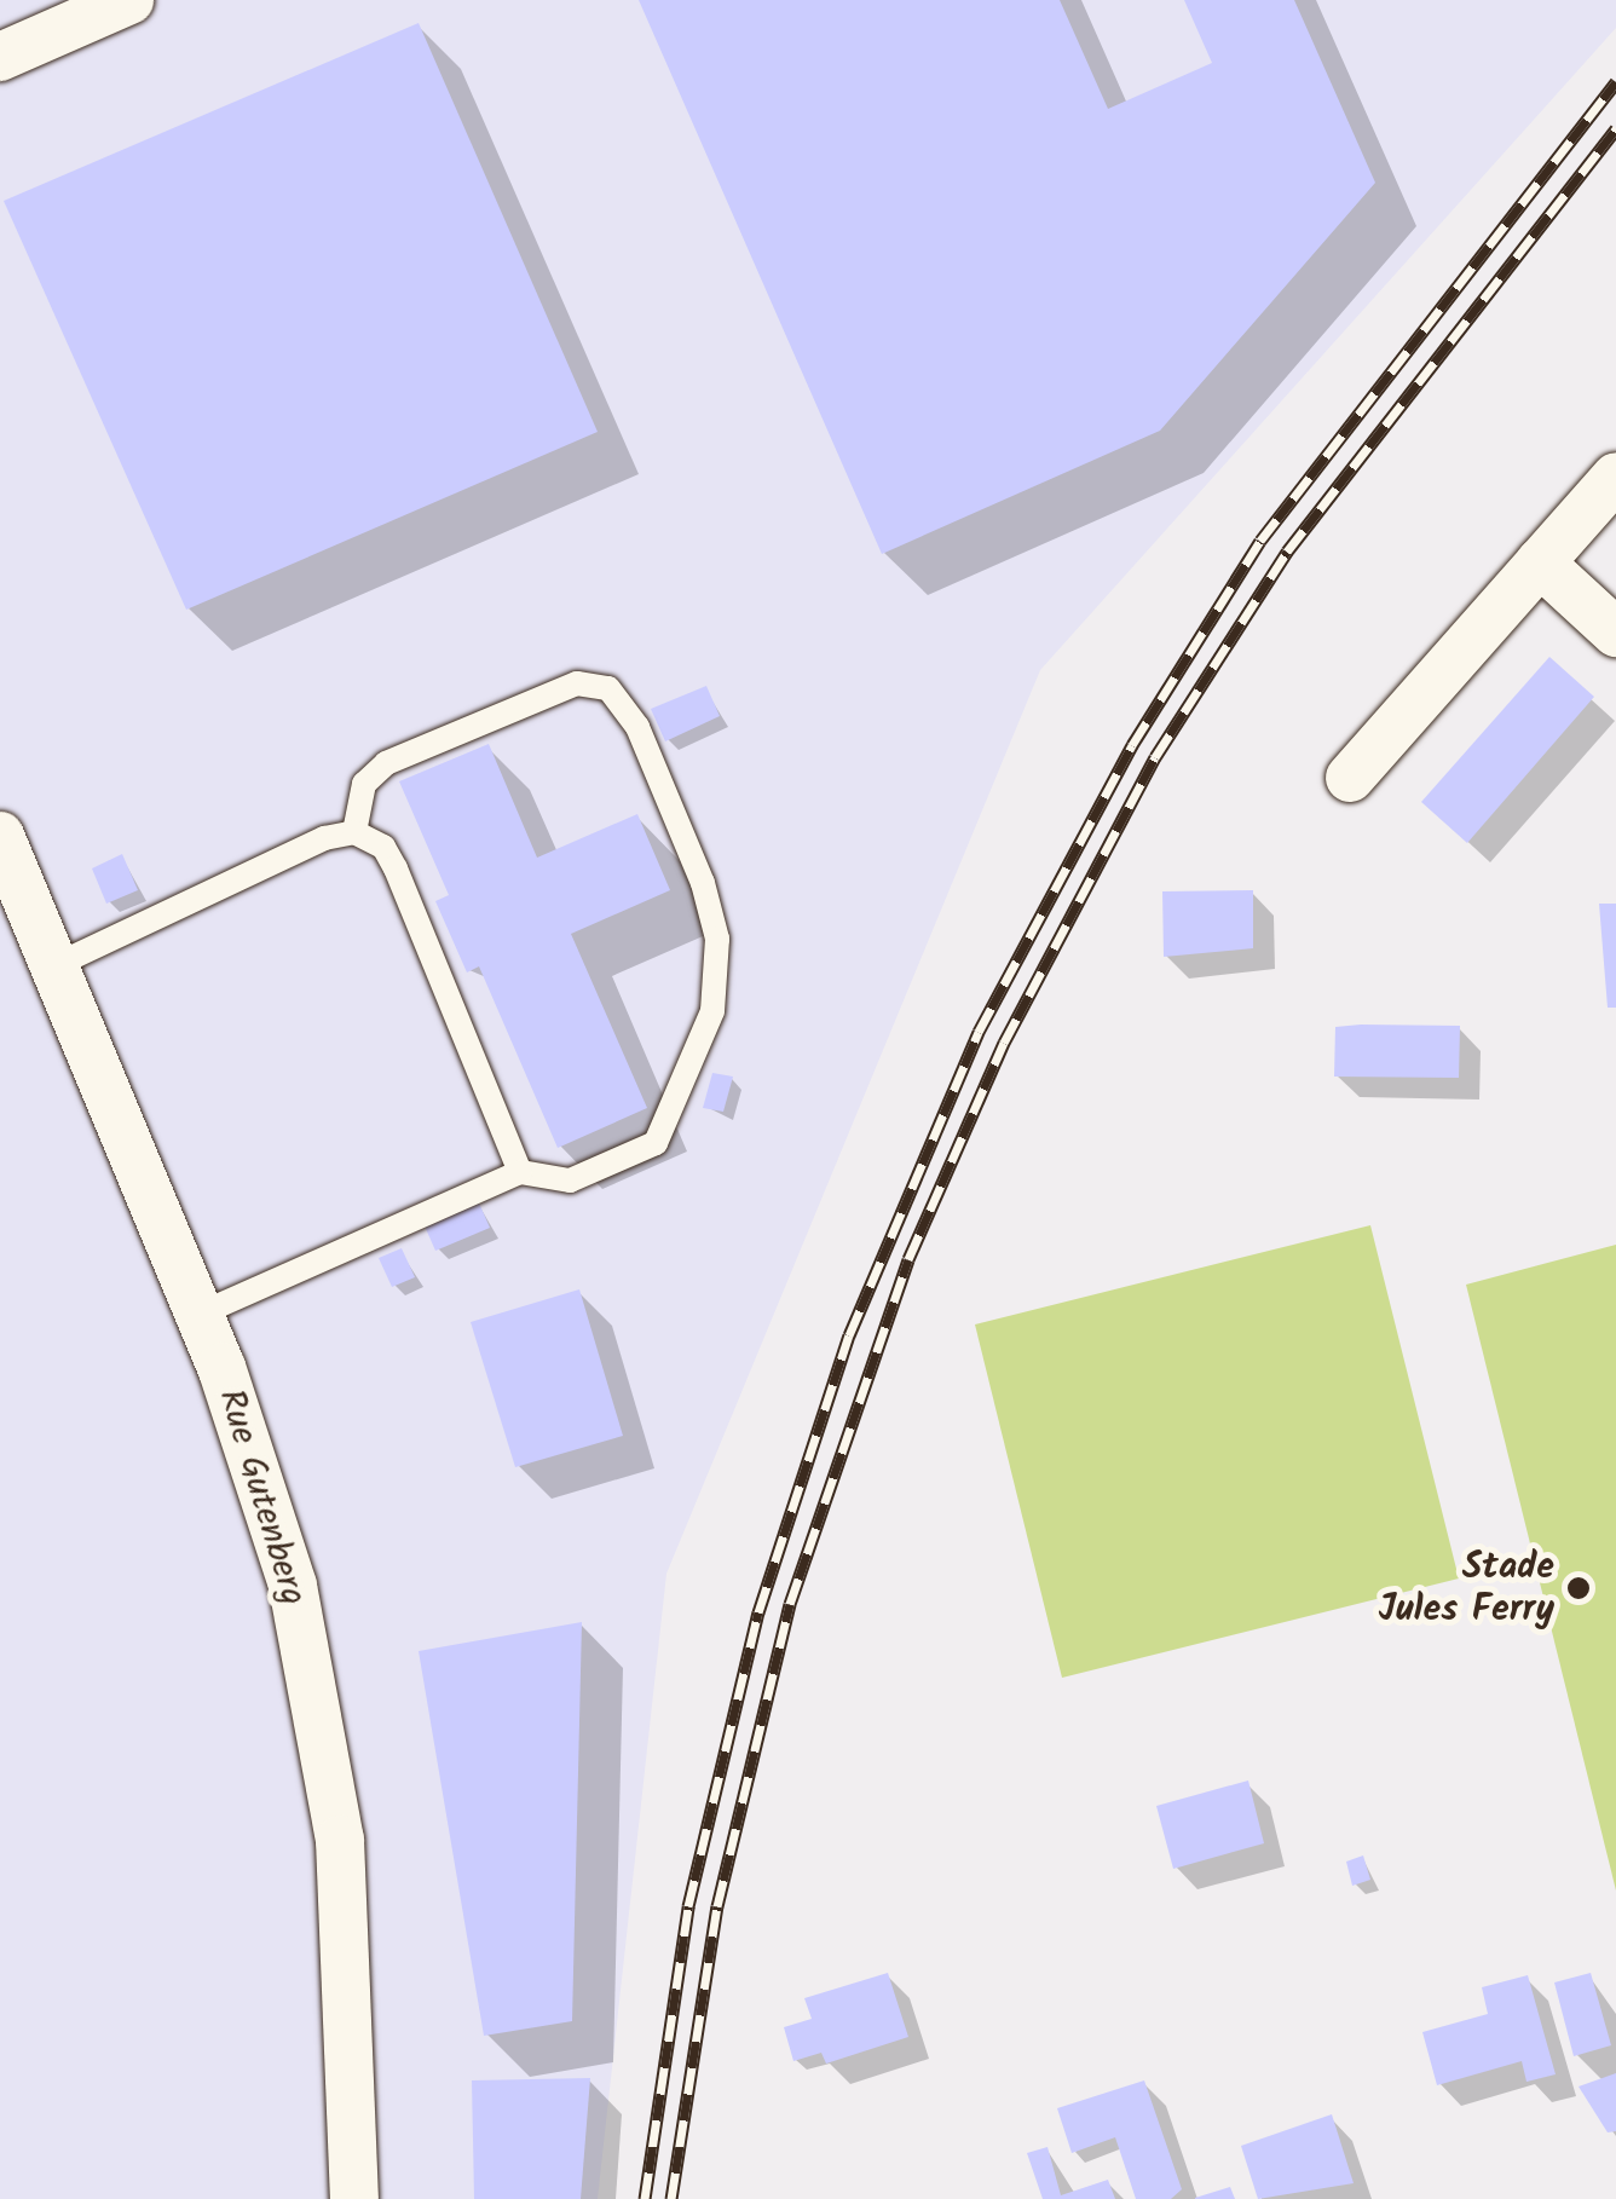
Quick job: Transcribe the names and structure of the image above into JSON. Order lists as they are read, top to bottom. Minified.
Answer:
{"streets":{"street":["Rue Gutenberg"]},"places":["Stade Jules Ferry"]}
